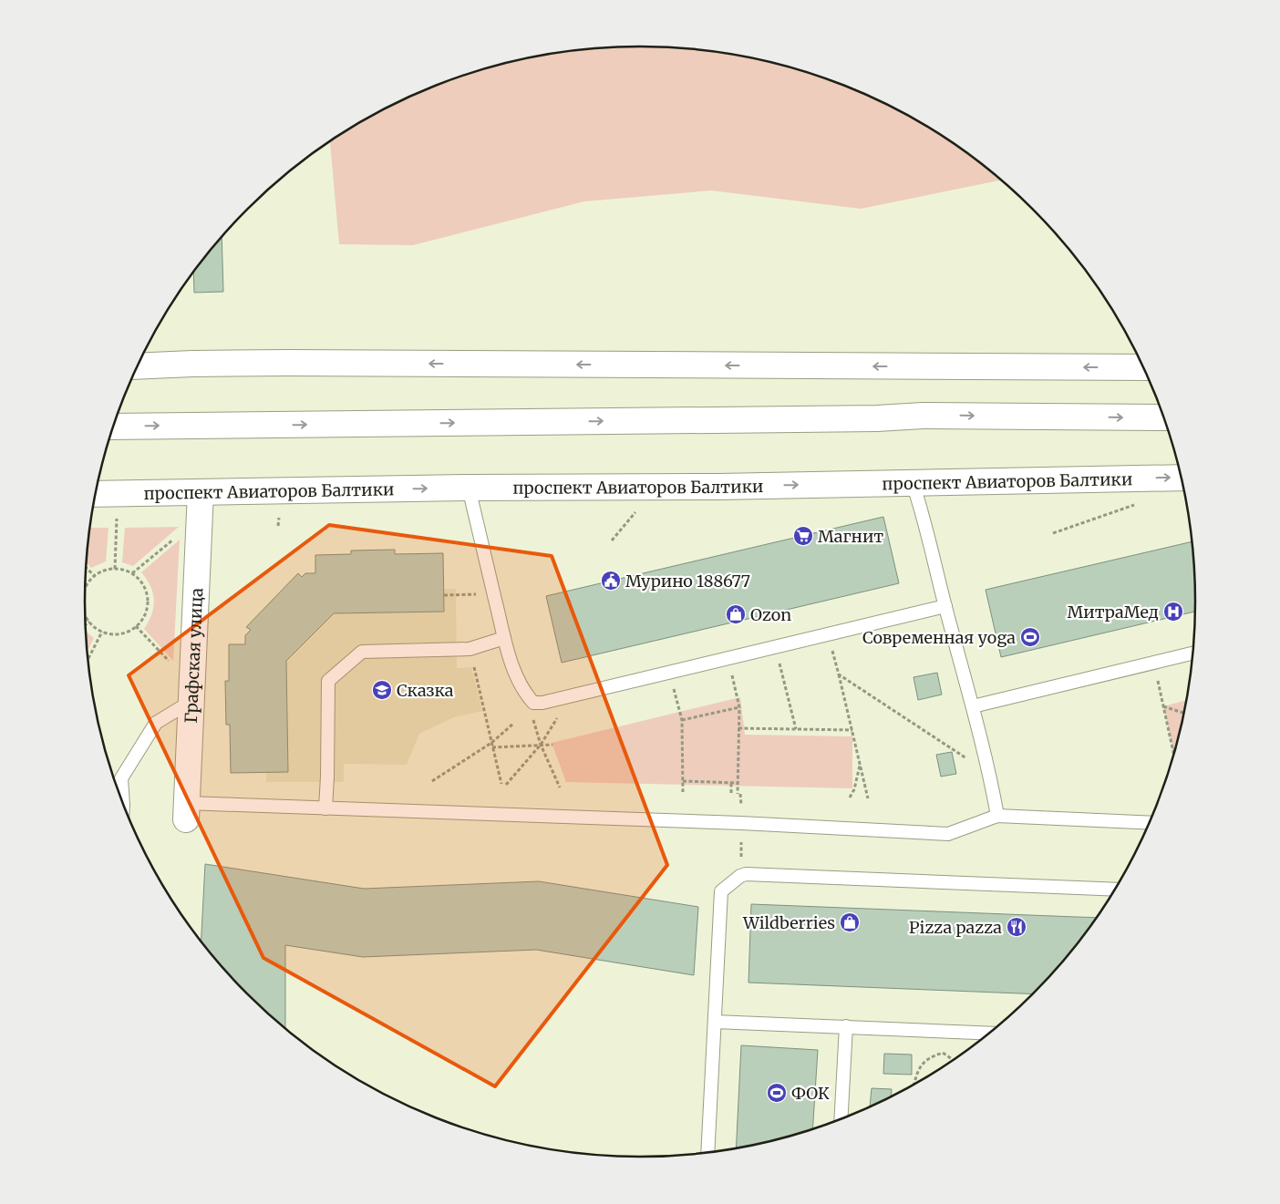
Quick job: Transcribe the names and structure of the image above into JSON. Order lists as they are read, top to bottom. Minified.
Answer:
{"streets":{"street":["проспект Авиаторов Балтики","Графская улица"]},"crossings":[["проспект Авиаторов Балтики","Графская улица"]],"places":{"supermarket":["Магнит"],"public building":["Мурино 188677"],"hospital":["МитраМед"],"shop":["Ozon","Wildberries"],"sports":["Современная yoga","ФОК"],"school or university":["Сказка"],"restaurant":["Pizza pazza"]}}
